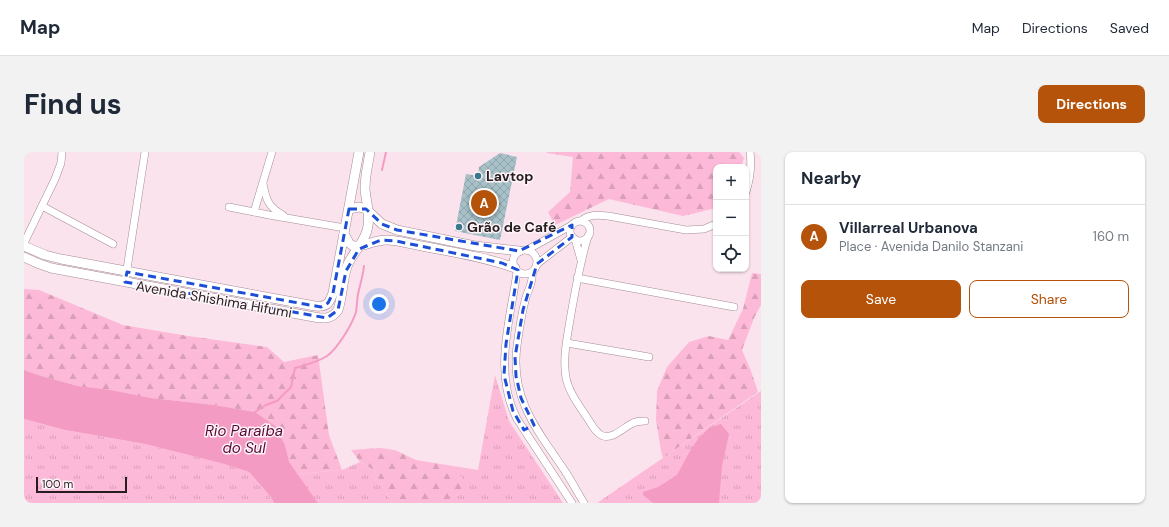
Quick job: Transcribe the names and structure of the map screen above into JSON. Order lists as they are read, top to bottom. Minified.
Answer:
{"streets":{"street":["Avenida Shishima Hifumi"]},"water":["Rio Paraíba do Sul"],"places":["Lavtop","Grão de Café"],"scale_bar":"100 m","page":{"header":"Map","nav":["Map","Directions","Saved"],"buttons":["Directions",["Save","Share"]],"title":"Find us","heading":"Nearby","map_buttons":["+","−"],"pins":"A","list":[{"mark":"A","name":"Villarreal Urbanova","note":"Place · Avenida Danilo Stanzani","value":"160 m"}],"scale":"100 m"}}
